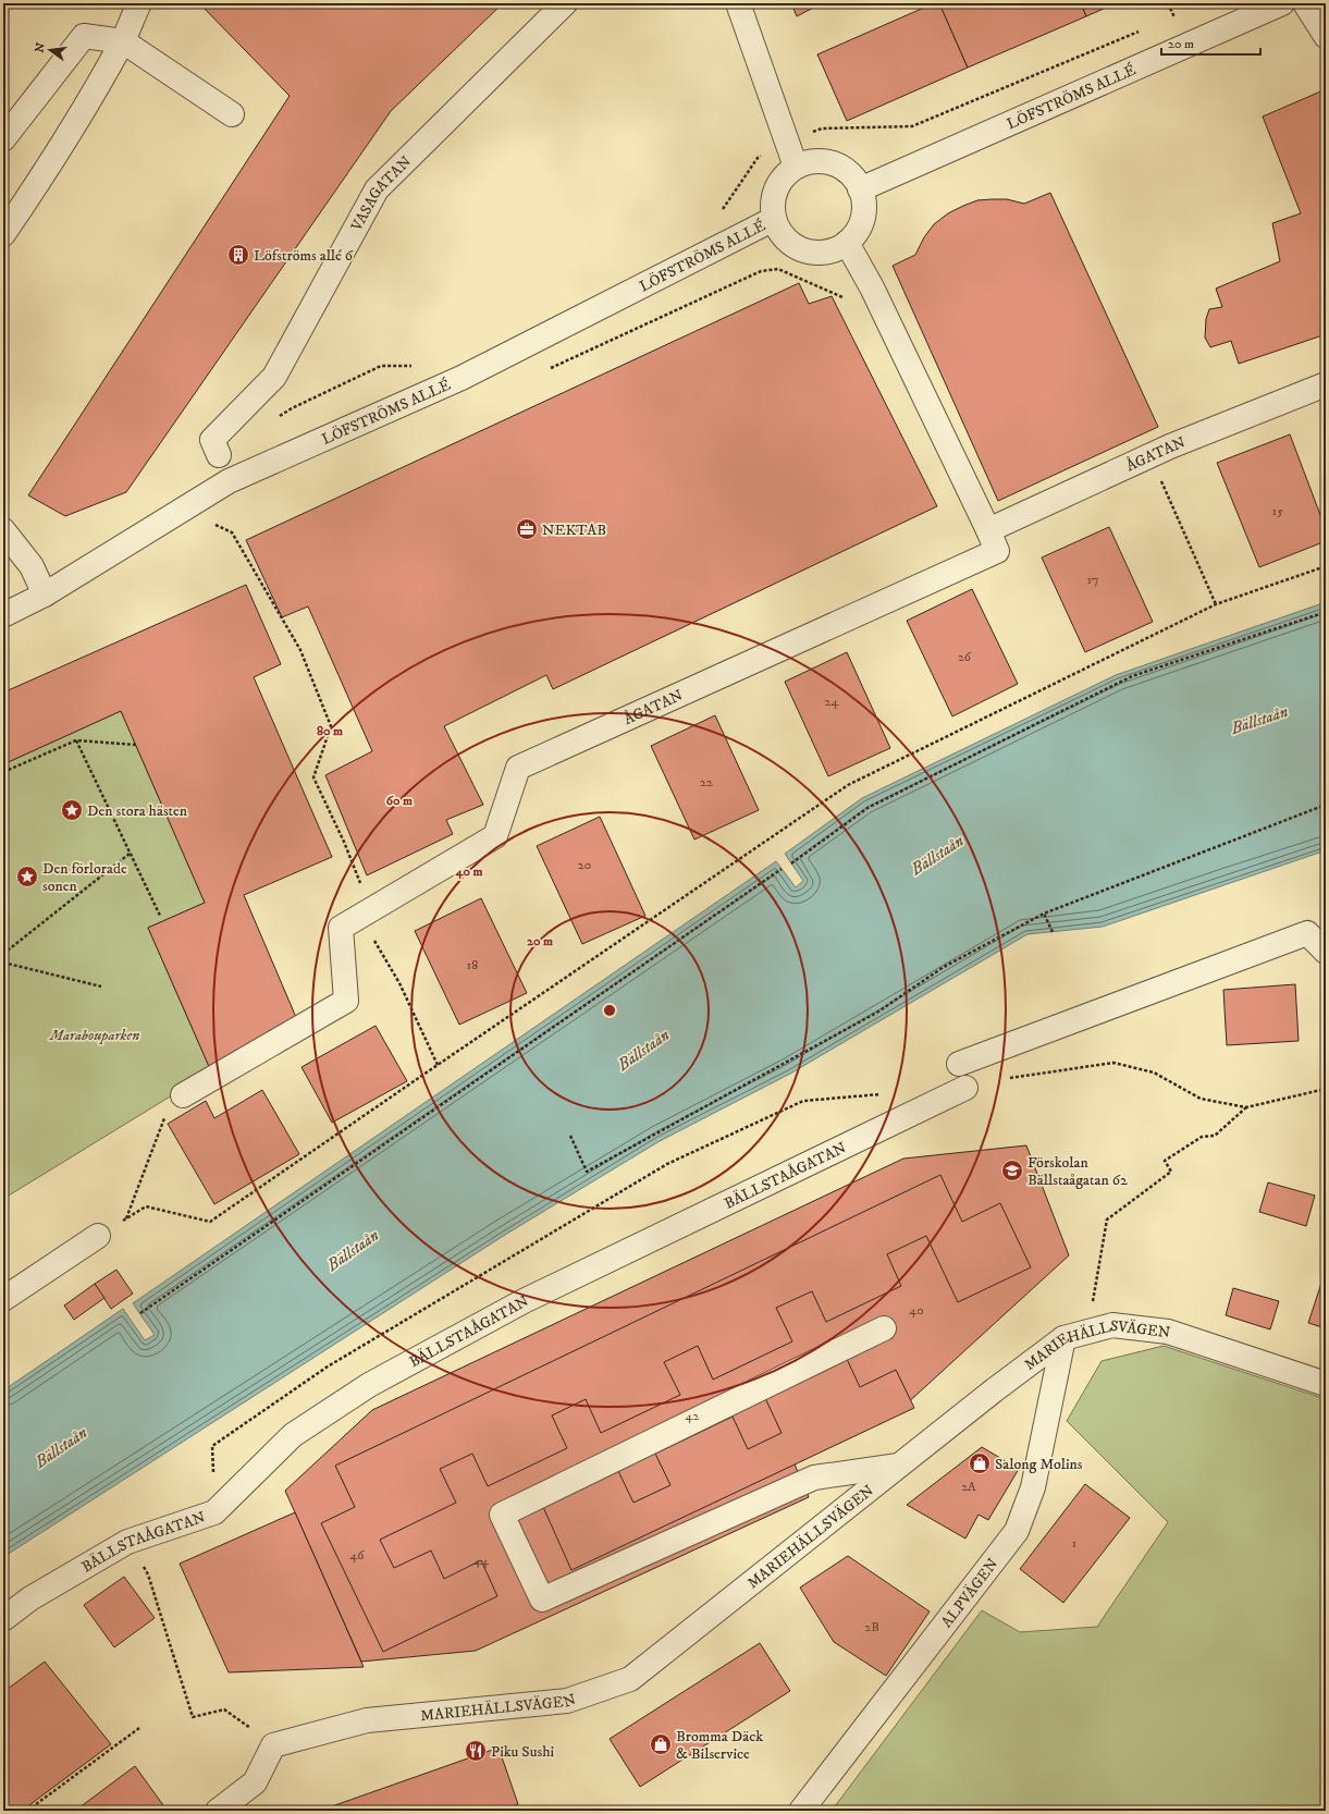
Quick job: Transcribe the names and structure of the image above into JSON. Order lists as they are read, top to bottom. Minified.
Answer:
{"streets":{"street":["LÖFSTRÖMS ALLÉ","VASAGATAN","ÅGATAN","BÄLLSTAÅGATAN","MARIEHÄLLSVÄGEN","ALPVÄGEN"]},"crossings":[["LÖFSTRÖMS ALLÉ","ÅGATAN"],["MARIEHÄLLSVÄGEN","ALPVÄGEN"]],"water":["Bällstaån"],"parks":["Marabouparken"],"places":{"building":["Löfströms allé 6"],"office":["NEKTAB"],"place":["Den stora hästen","Den förlorade sonen"],"school or university":["Förskolan Bällstaågatan 62"],"shop":["Salong Molins","Bromma Däck & Bilservice"],"restaurant":["Piku Sushi"]},"house_numbers":["15","17","26","24","22","20","18","40","42","2A","1","46","44","2B"],"scale_bar":"20 m","north":"left","rings":["80 m","60 m","40 m","20 m"]}
